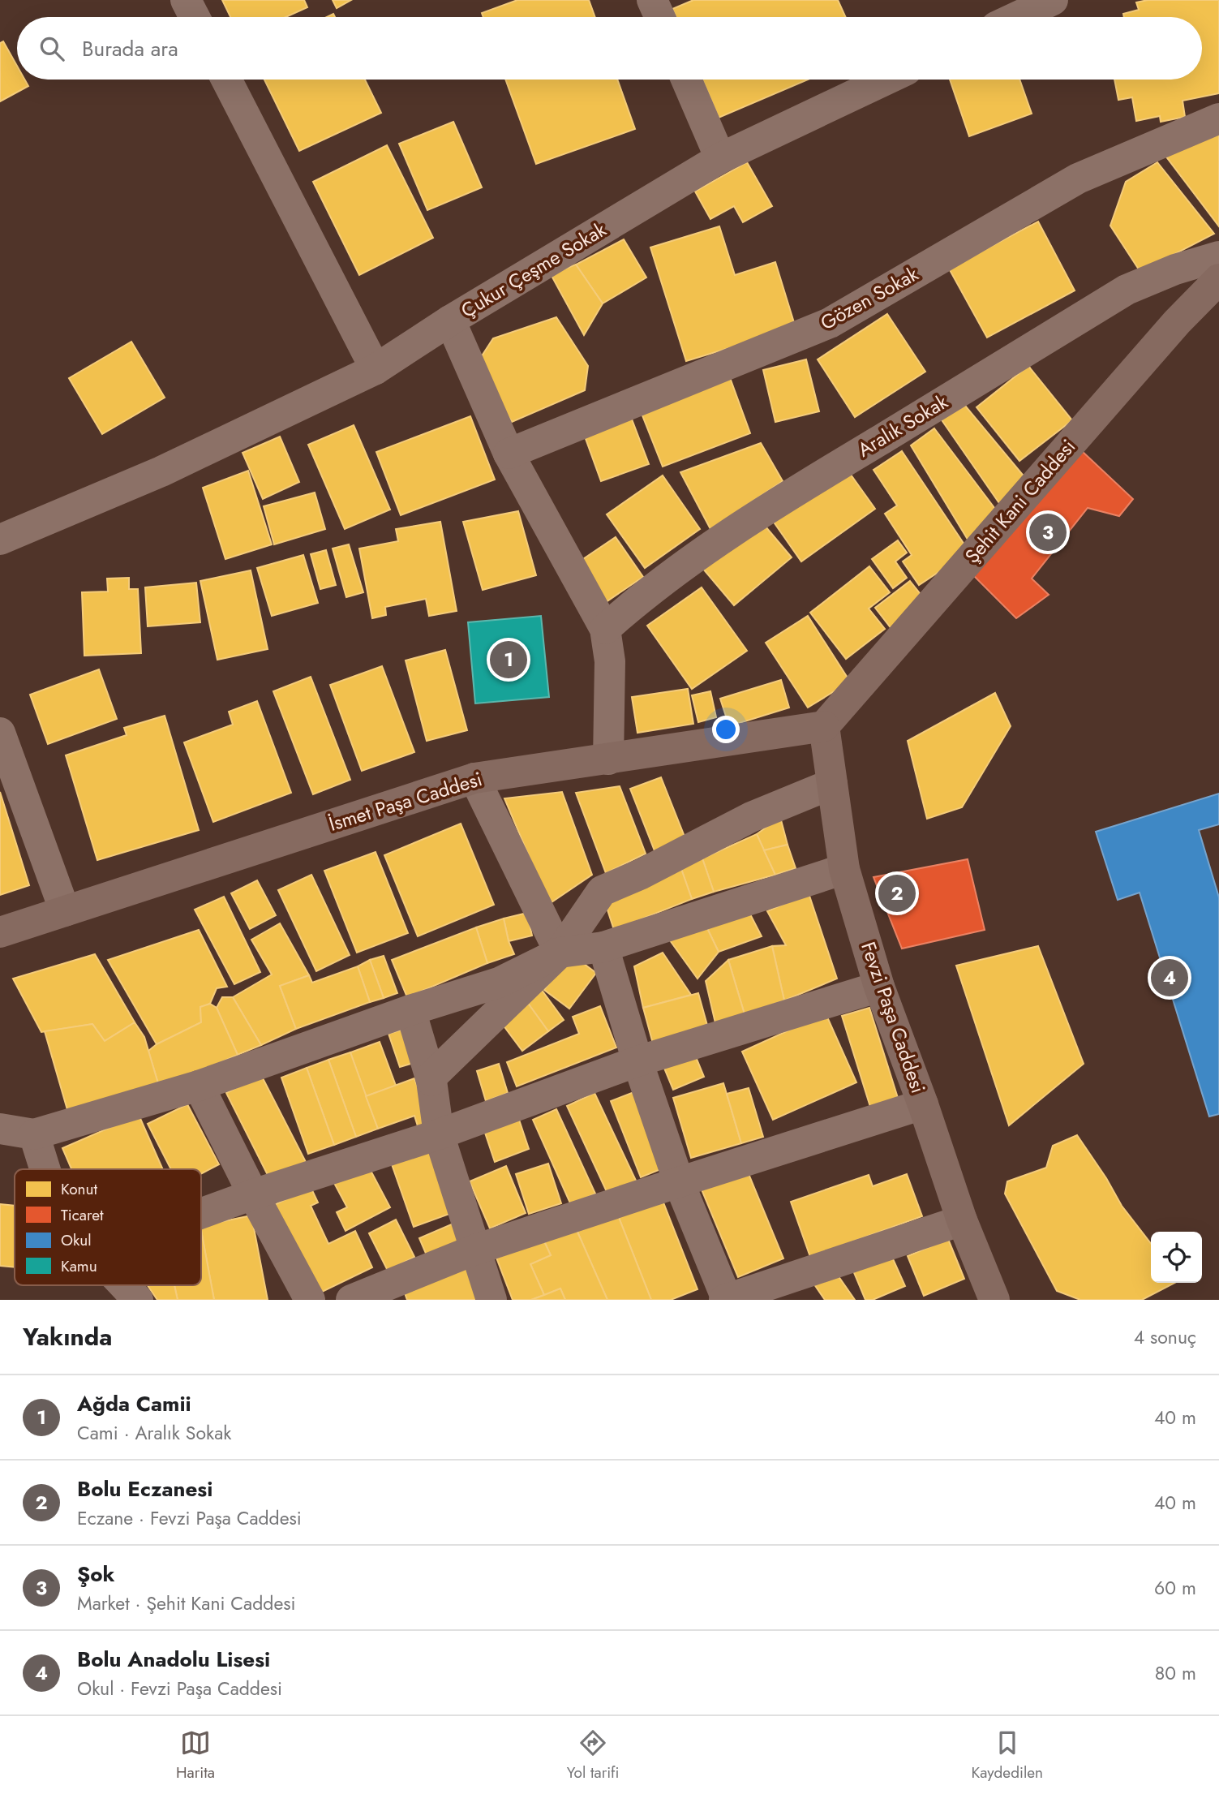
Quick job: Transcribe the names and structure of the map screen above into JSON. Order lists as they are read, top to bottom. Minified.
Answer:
{"streets":{"main road":["Şehit Kani Caddesi","İsmet Paşa Caddesi","Fevzi Paşa Caddesi"],"street":["Çukur Çeşme Sokak","Gözen Sokak","Aralık Sokak"]},"crossings":[["Şehit Kani Caddesi","İsmet Paşa Caddesi"],["Şehit Kani Caddesi","Fevzi Paşa Caddesi"],["İsmet Paşa Caddesi","Fevzi Paşa Caddesi"]],"legend":["Konut","Ticaret","Okul","Kamu"],"page":{"search":"Burada ara","pins":["3","1","2","4"],"heading":["Yakında","4 sonuç"],"list":[{"mark":"1","name":"Ağda Camii","note":"Cami · Aralık Sokak","value":"40 m"},{"mark":"2","name":"Bolu Eczanesi","note":"Eczane · Fevzi Paşa Caddesi","value":"40 m"},{"mark":"3","name":"Şok","note":"Market · Şehit Kani Caddesi","value":"60 m"},{"mark":"4","name":"Bolu Anadolu Lisesi","note":"Okul · Fevzi Paşa Caddesi","value":"80 m"}],"nav":["Harita","Yol tarifi","Kaydedilen"]}}
